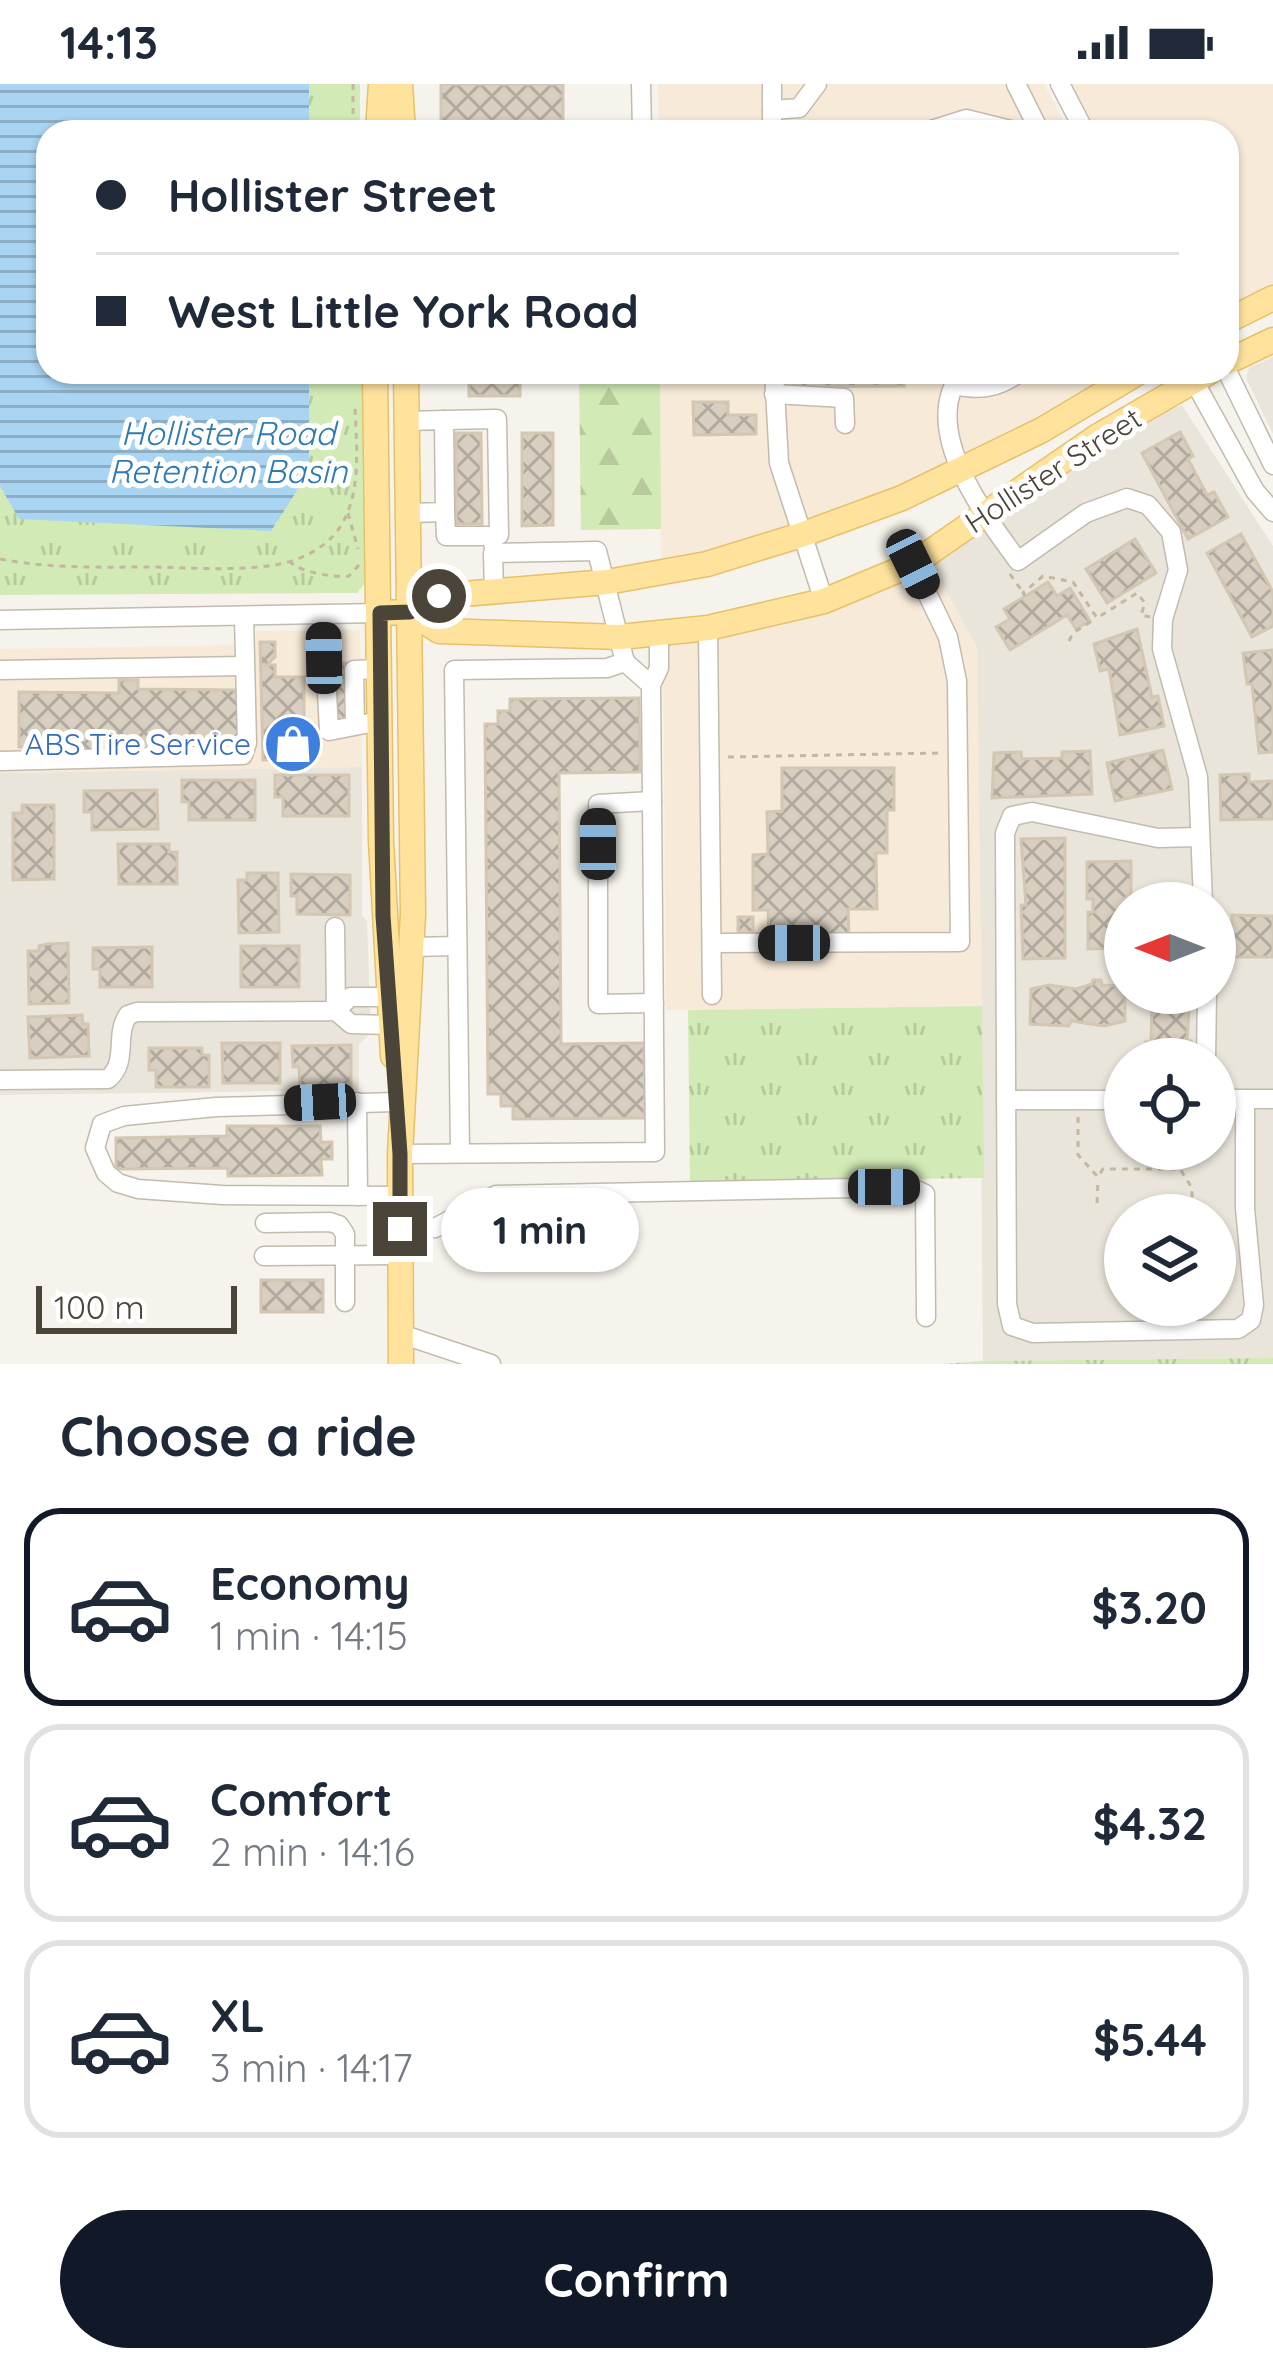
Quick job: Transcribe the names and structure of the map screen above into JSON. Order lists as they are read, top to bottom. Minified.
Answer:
{"streets":{"main road":["Hollister Street"]},"water":["Hollister Road Retention Basin"],"places":{"shop":["ABS Tire Service"]},"scale_bar":"100 m","north":"left","page":{"status":"14:13","banner":["Hollister Street","West Little York Road"],"bubble":"1 min","scale":"100 m","heading":"Choose a ride","list":[{"name":"Economy","note":"1 min · 14:15","value":"$3.20"},{"name":"Comfort","note":"2 min · 14:16","value":"$4.32"},{"name":"XL","note":"3 min · 14:17","value":"$5.44"}],"buttons":"Confirm"}}
